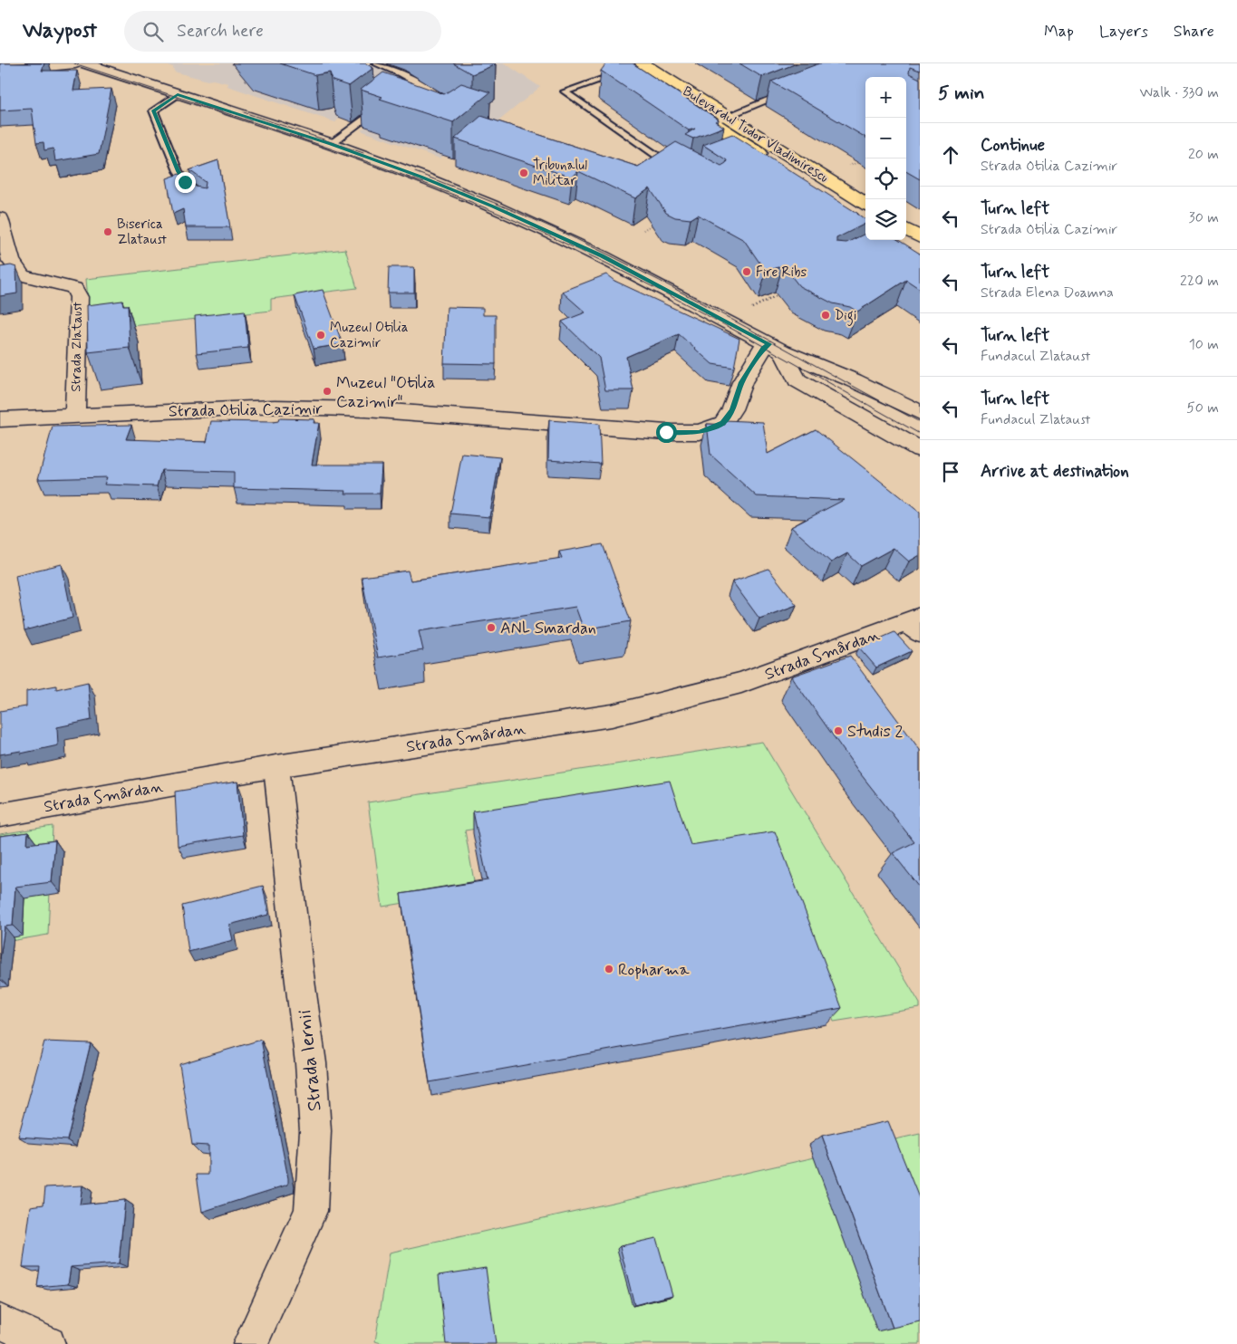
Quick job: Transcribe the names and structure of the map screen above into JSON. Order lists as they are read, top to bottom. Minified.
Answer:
{"streets":{"main road":["Bulevardul Tudor Vladimirescu"],"street":["Strada Zlataust","Strada Otilia Cazimir","Strada Smârdan","Strada Iernii"]},"crossings":[["Strada Zlataust","Strada Otilia Cazimir"],["Strada Smârdan","Strada Iernii"]],"places":["Tribunalul Militar","Biserica Zlataust","Fire Ribs","Digi","Muzeul Otilia Cazimir","Muzeul \"Otilia Cazimir\"","ANL Smardan","Studis 2","Ropharma"],"page":{"header":"Waypost","search":"Search here","nav":["Map","Layers","Share"],"heading":["5 min","Walk · 330 m"],"map_buttons":["+","−"],"list":[["Continue","Strada Otilia Cazimir","20 m"],["Turn left","Strada Otilia Cazimir","30 m"],["Turn left","Strada Elena Doamna","220 m"],["Turn left","Fundacul Zlataust","10 m"],["Turn left","Fundacul Zlataust","50 m"],"Arrive at destination"]}}
